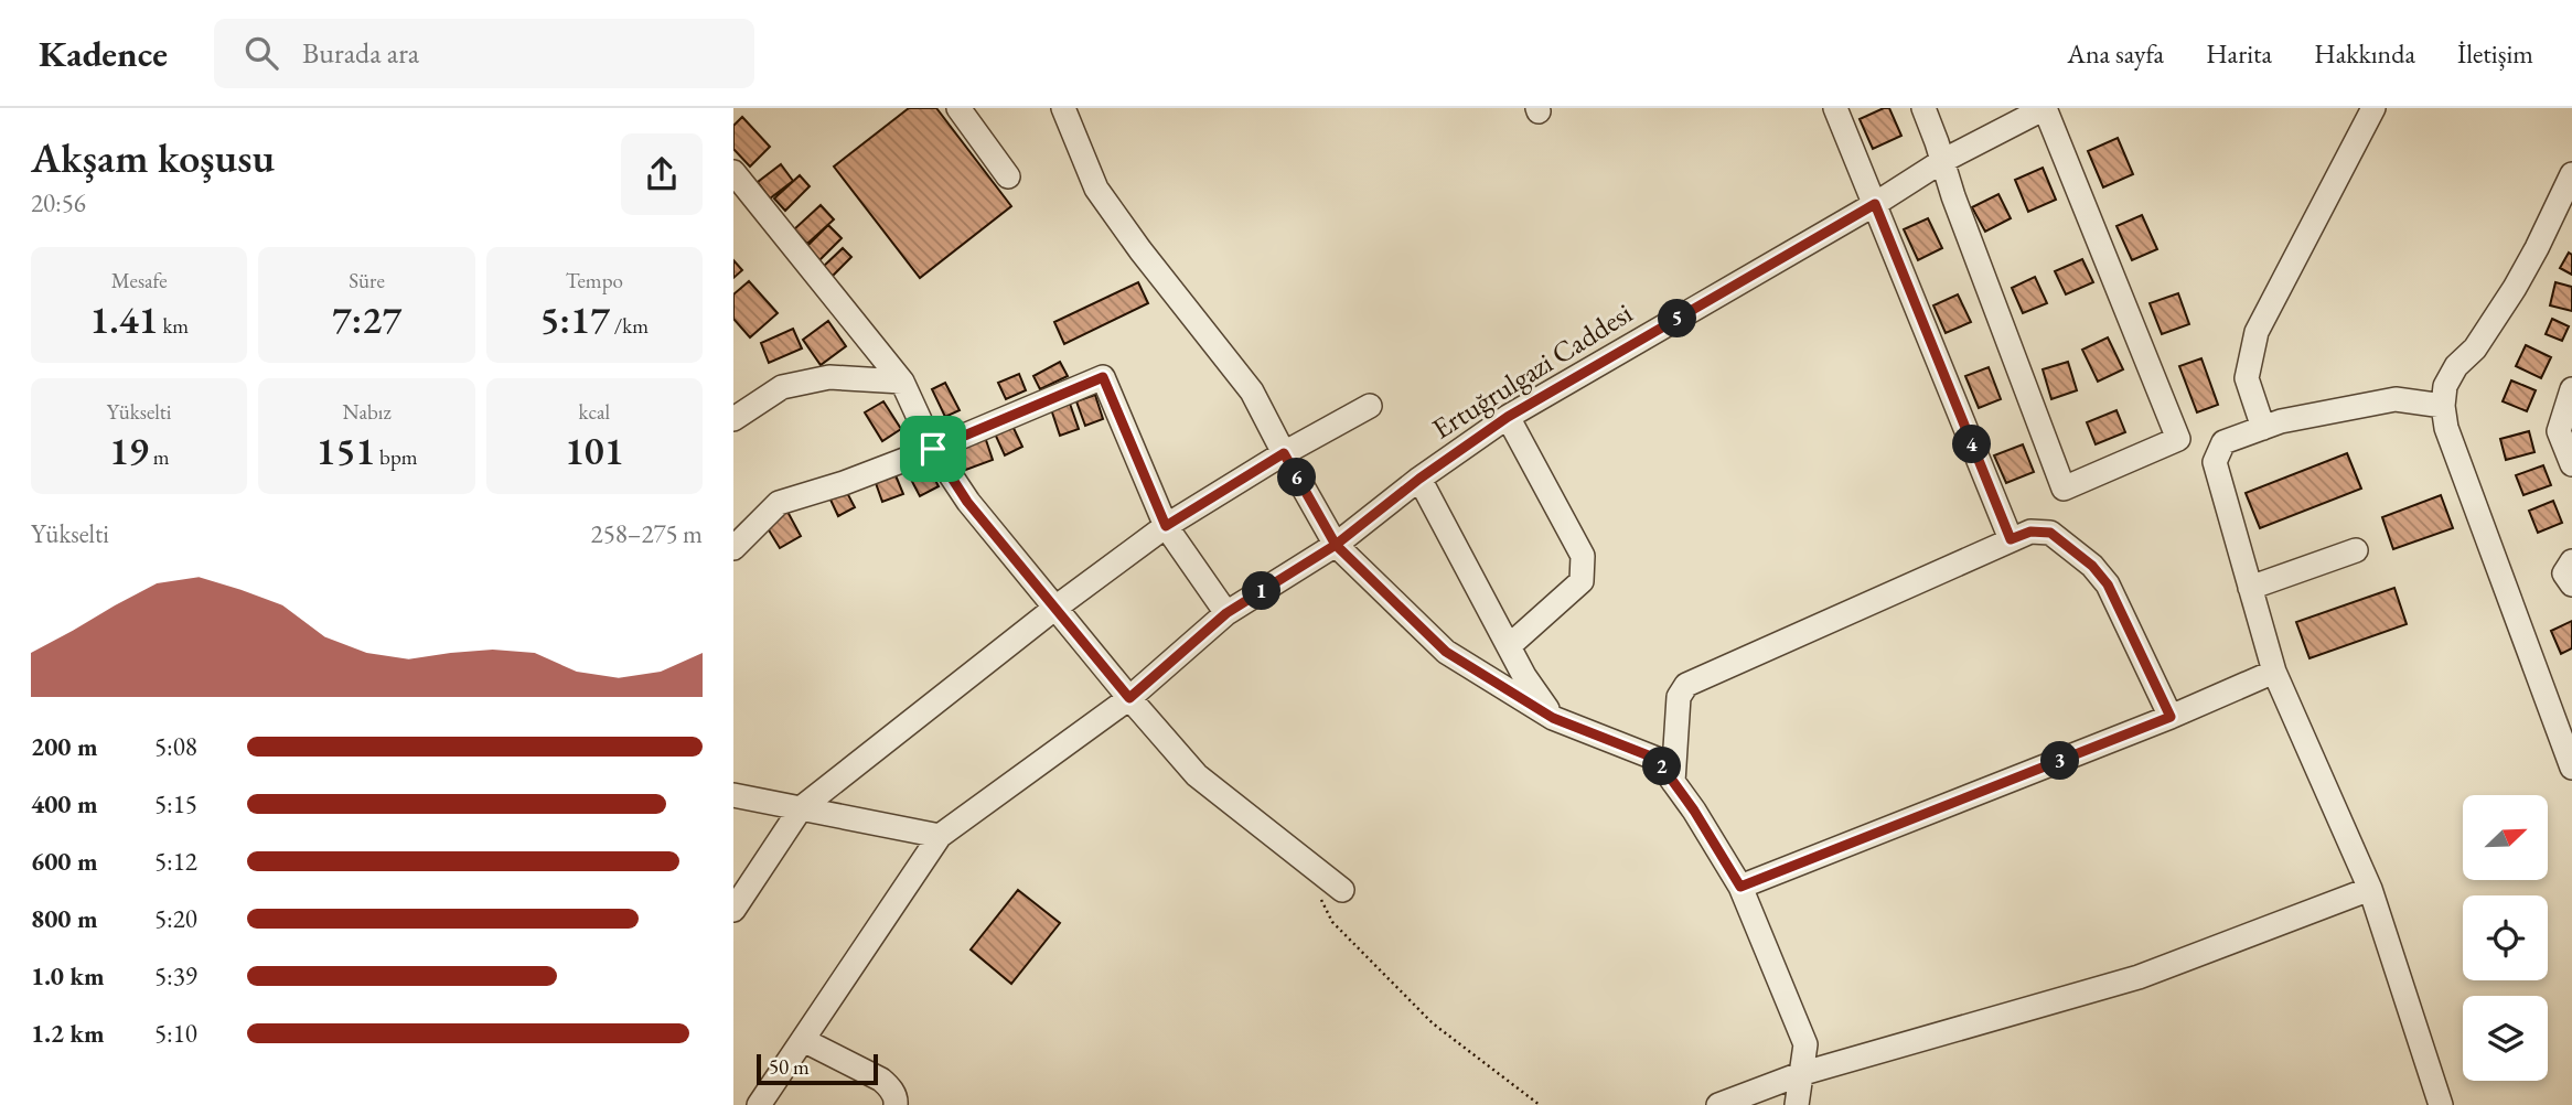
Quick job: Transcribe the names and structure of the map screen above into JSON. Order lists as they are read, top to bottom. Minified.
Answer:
{"streets":{"street":["Ertuğrulgazi Caddesi"]},"scale_bar":"50 m","north":"top right","page":{"header":"Kadence","search":"Burada ara","nav":["Ana sayfa","Harita","Hakkında","İletişim"],"heading":["Akşam koşusu","20:56"],"stats":[["Mesafe","1.41 km"],["Süre","7:27"],["Tempo","5:17 /km"],["Yükselti","19 m"],["Nabız","151 bpm"],["kcal","101"]],"pins":["5","4","6","1","3","2"],"chart":["Yükselti","258–275 m"],"list":[{"name":"200 m","note":"5:08"},{"name":"400 m","note":"5:15"},{"name":"600 m","note":"5:12"},{"name":"800 m","note":"5:20"},{"name":"1.0 km","note":"5:39"},{"name":"1.2 km","note":"5:10"}],"scale":"50 m"}}
